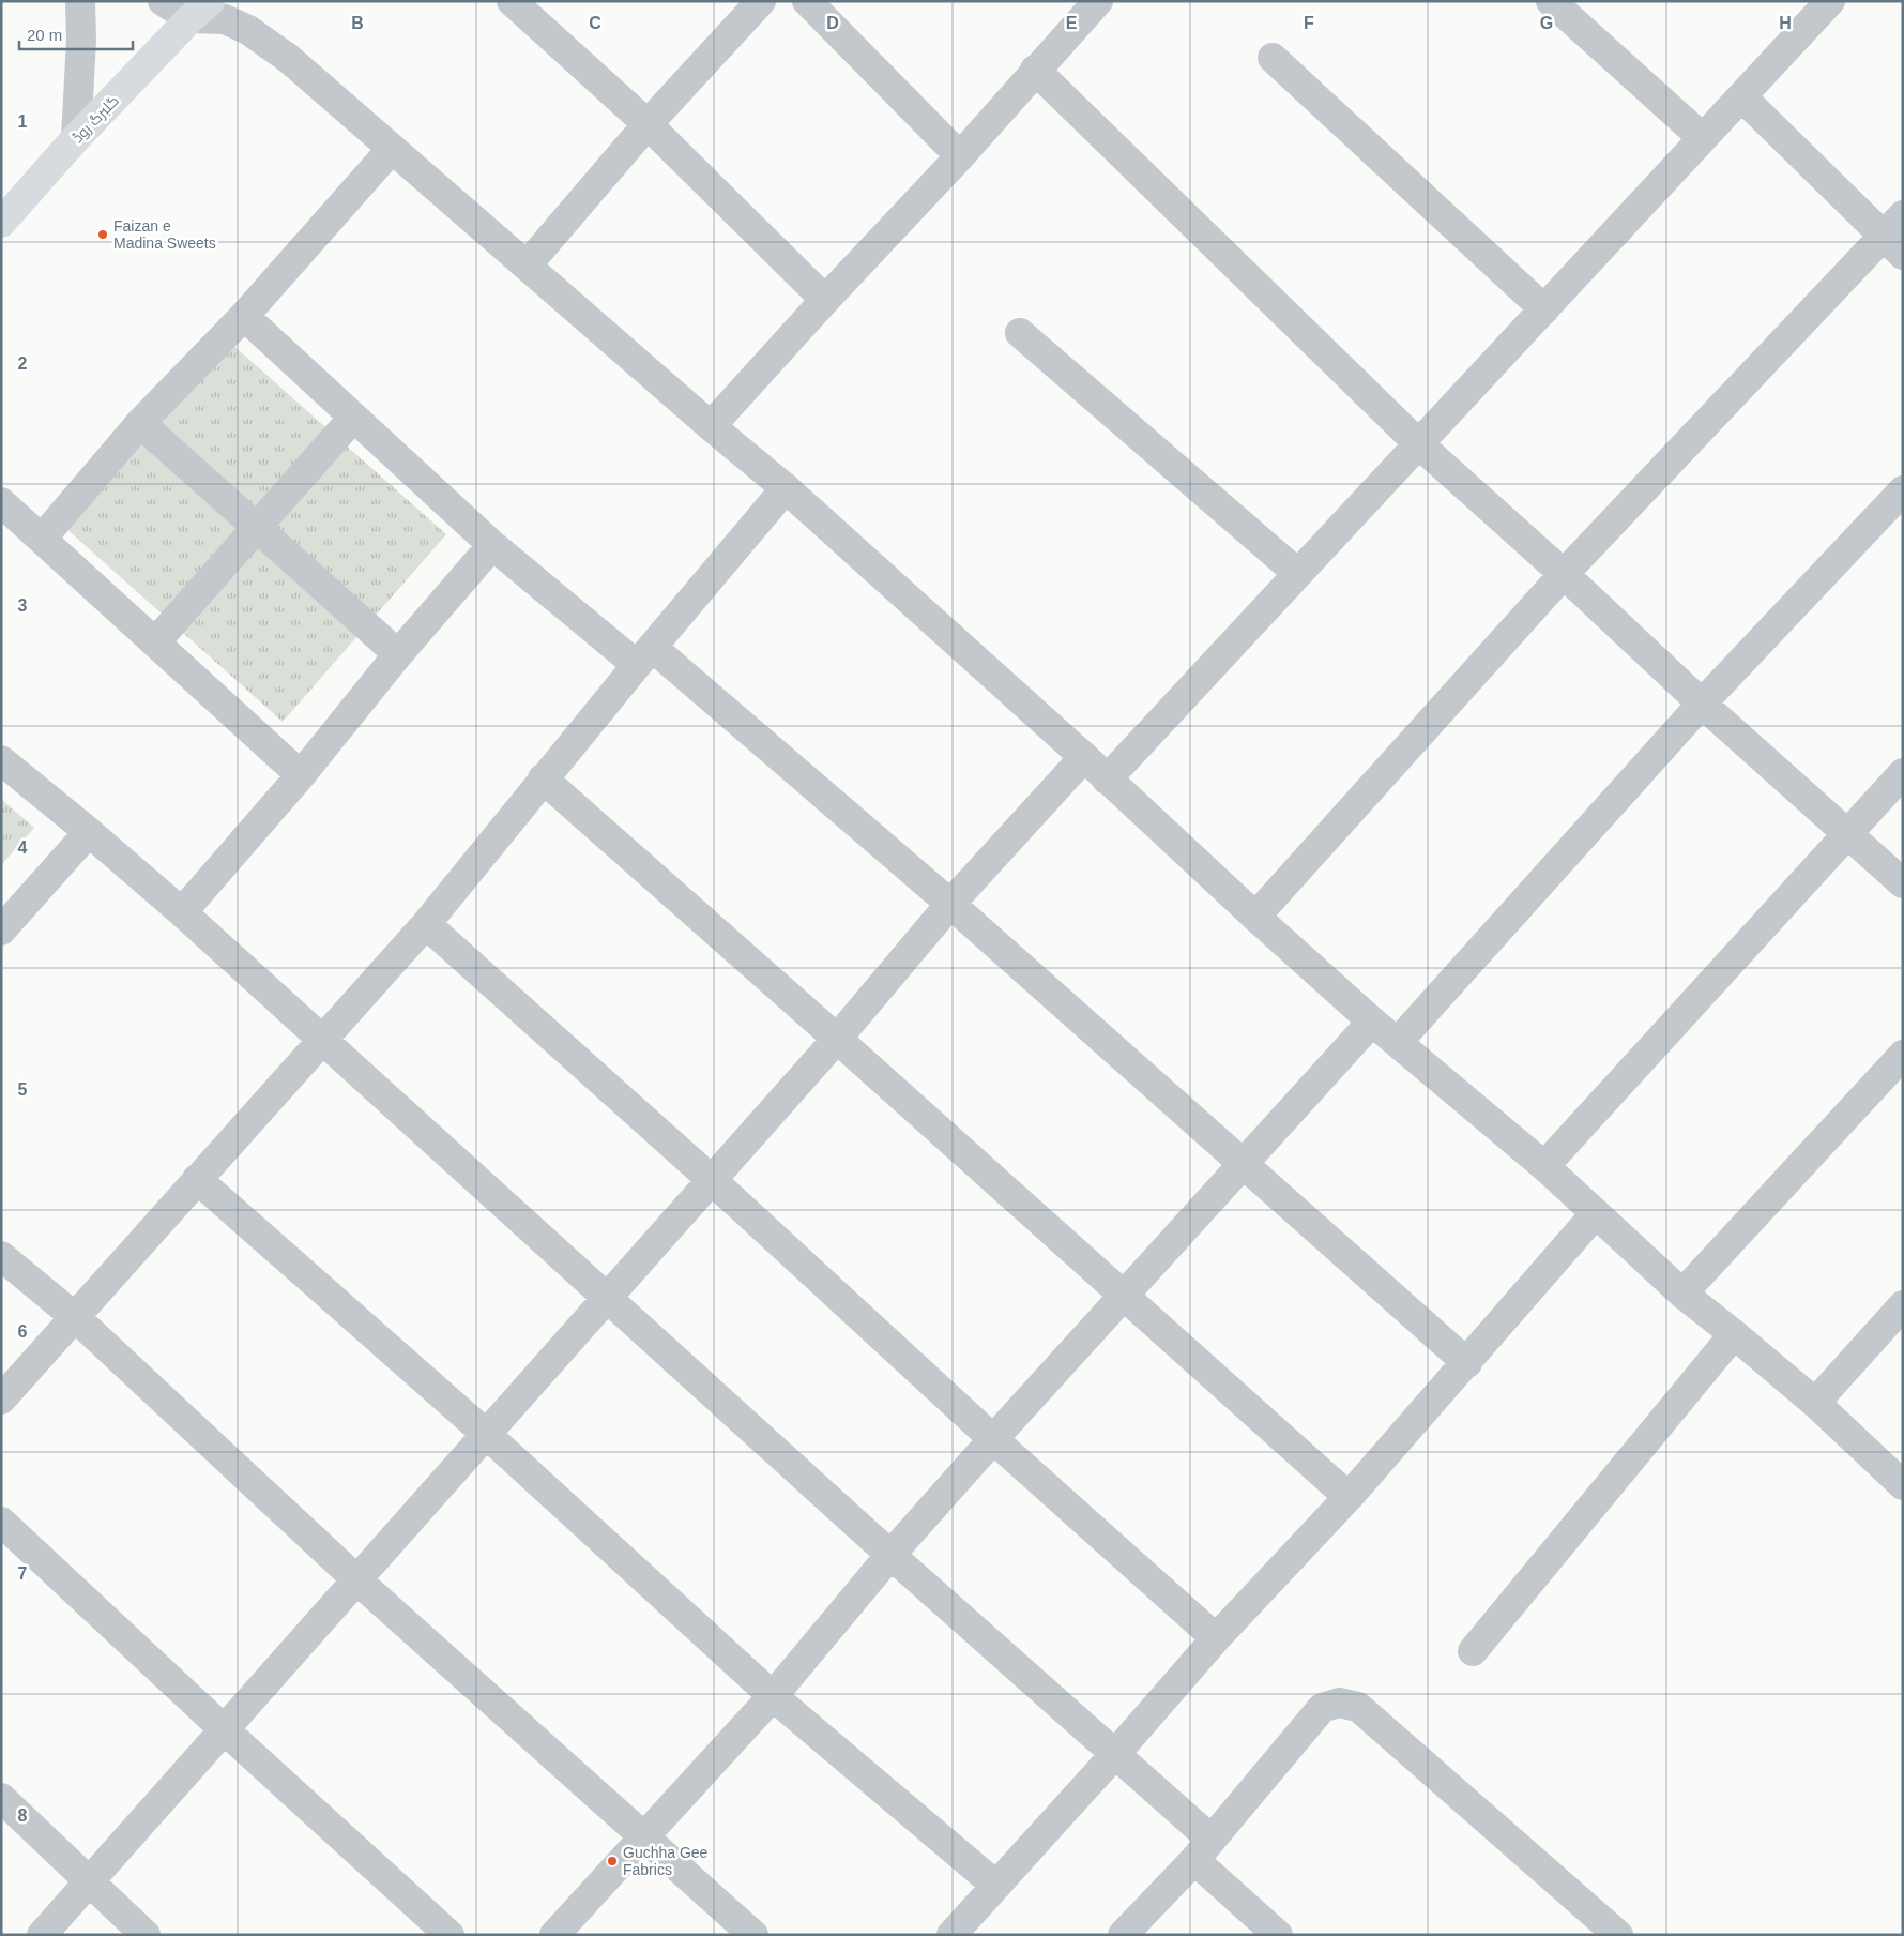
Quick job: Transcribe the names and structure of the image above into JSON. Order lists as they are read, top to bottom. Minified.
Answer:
{"streets":{"main road":["گلبرگ روڈ"]},"places":["Faizan e Madina Sweets","Guchha Gee Fabrics"],"scale_bar":"20 m","grid":{"columns":["B","C","D","E","F","G","H"],"rows":["1","2","3","4","5","6","7","8"]}}
